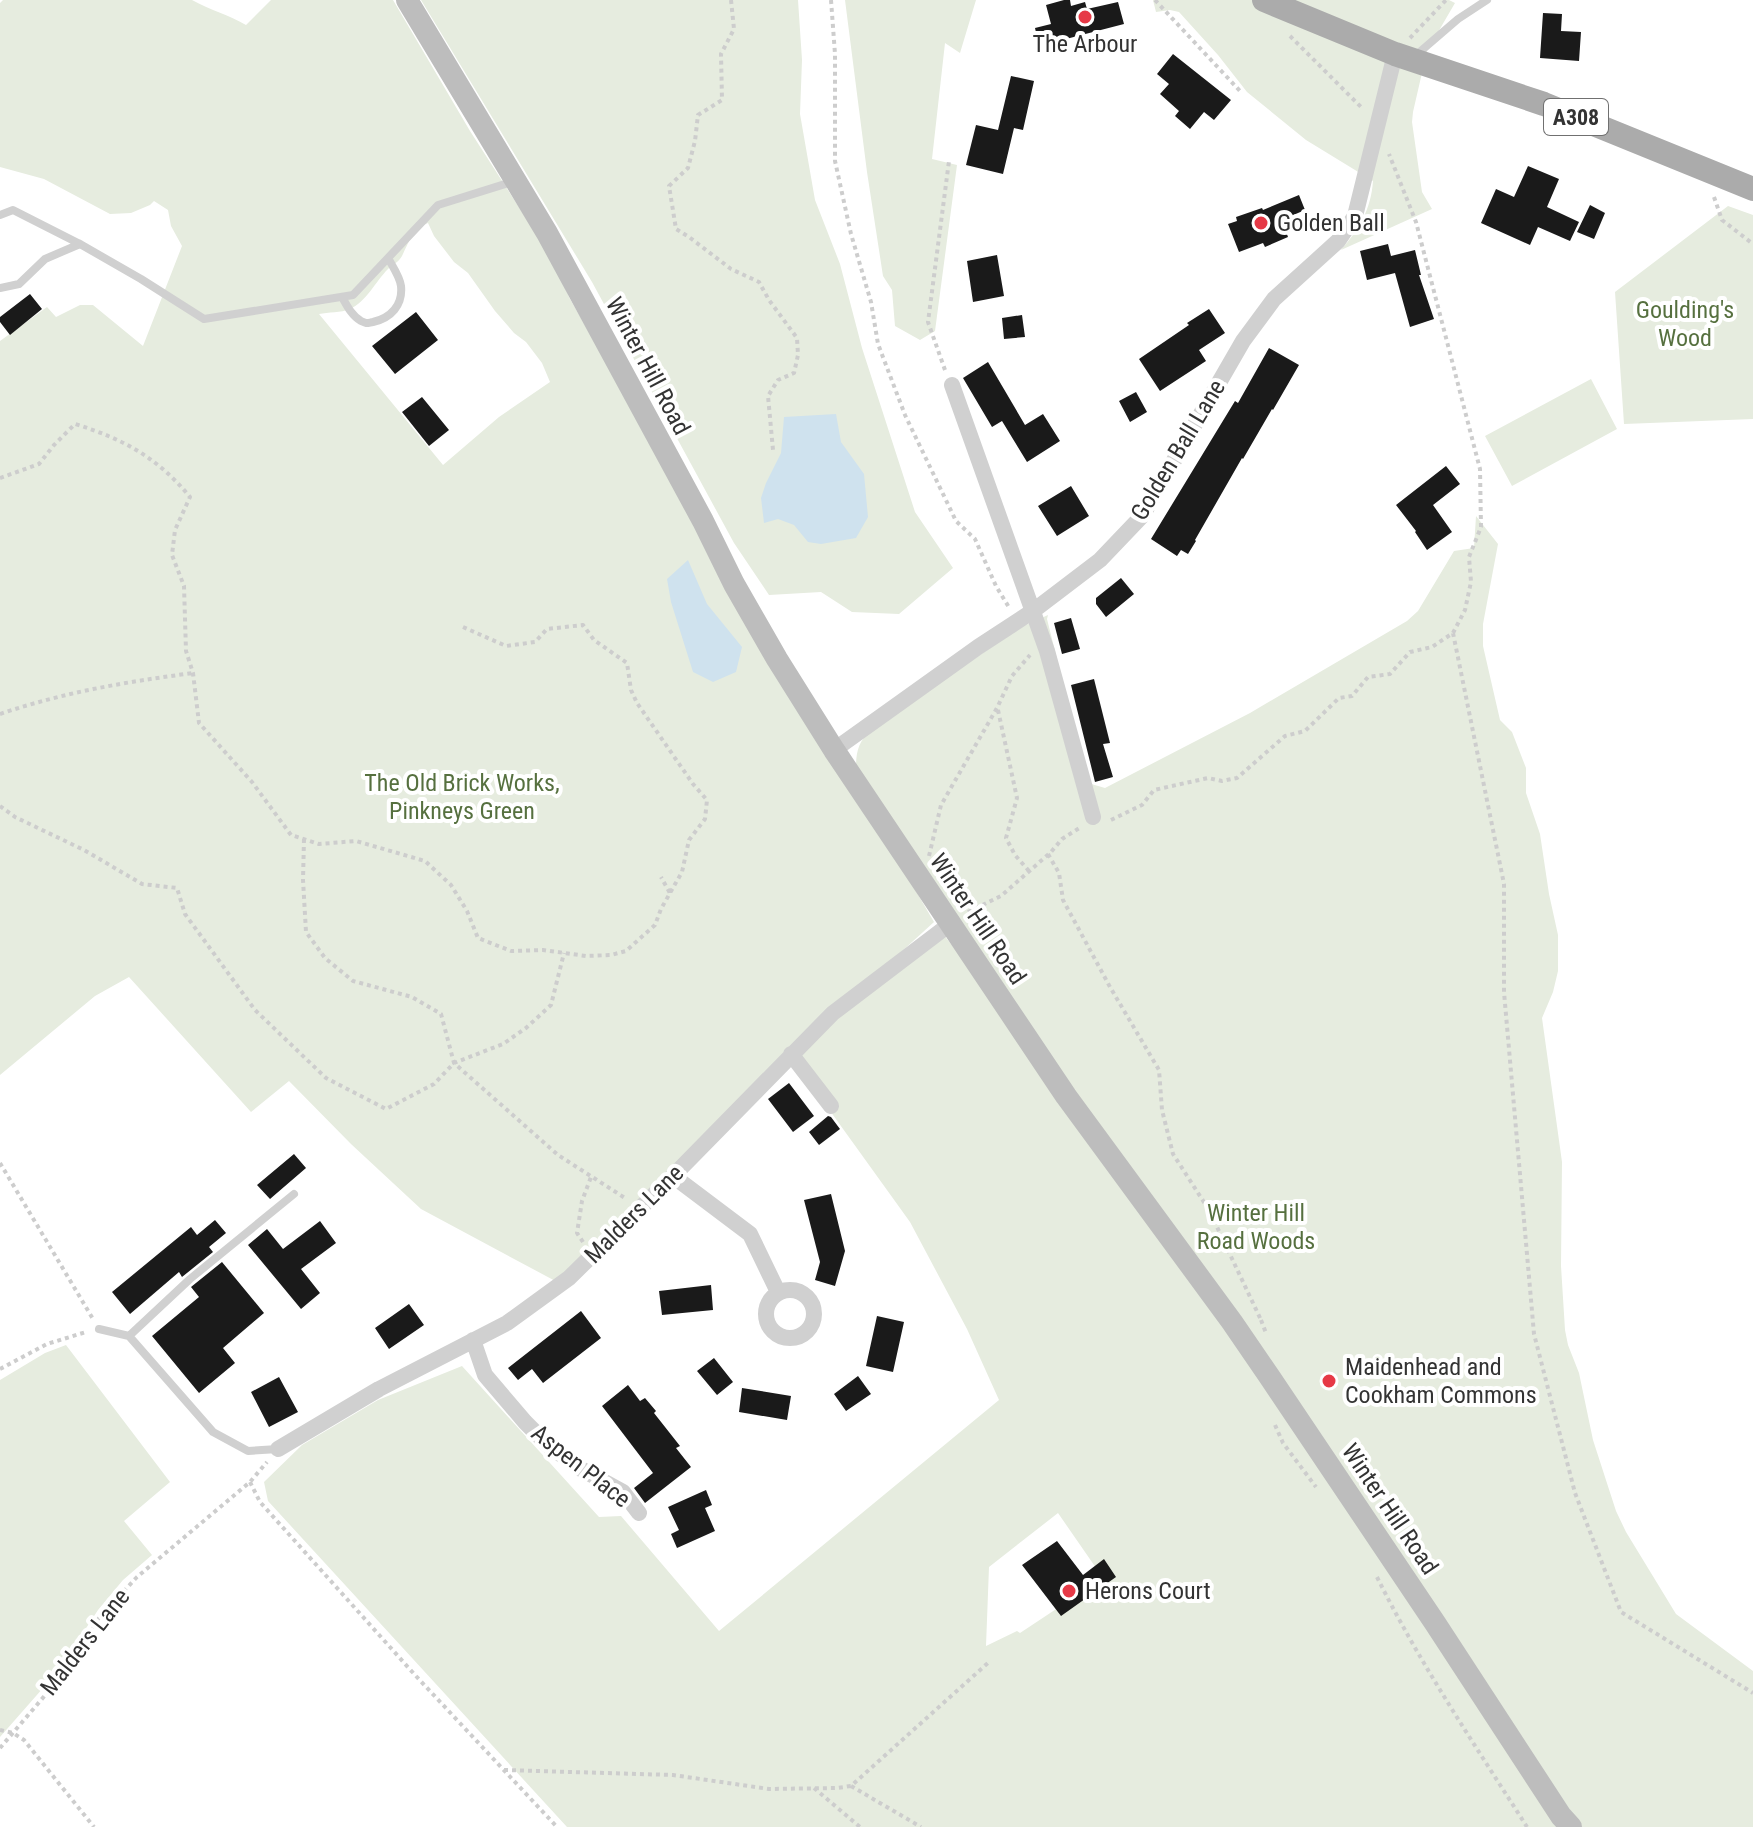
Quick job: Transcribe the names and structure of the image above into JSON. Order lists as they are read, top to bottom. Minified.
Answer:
{"streets":{"main road":["A308"],"street":["Winter Hill Road","Golden Ball Lane","Malders Lane","Aspen Place"]},"crossings":[["A308","Golden Ball Lane"],["Winter Hill Road","Golden Ball Lane"],["Winter Hill Road","Malders Lane"],["Malders Lane","Aspen Place"]],"parks":["Goulding's Wood","The Old Brick Works, Pinkneys Green","Winter Hill Road Woods"],"places":["The Arbour","Golden Ball","Maidenhead and Cookham Commons","Herons Court"]}
